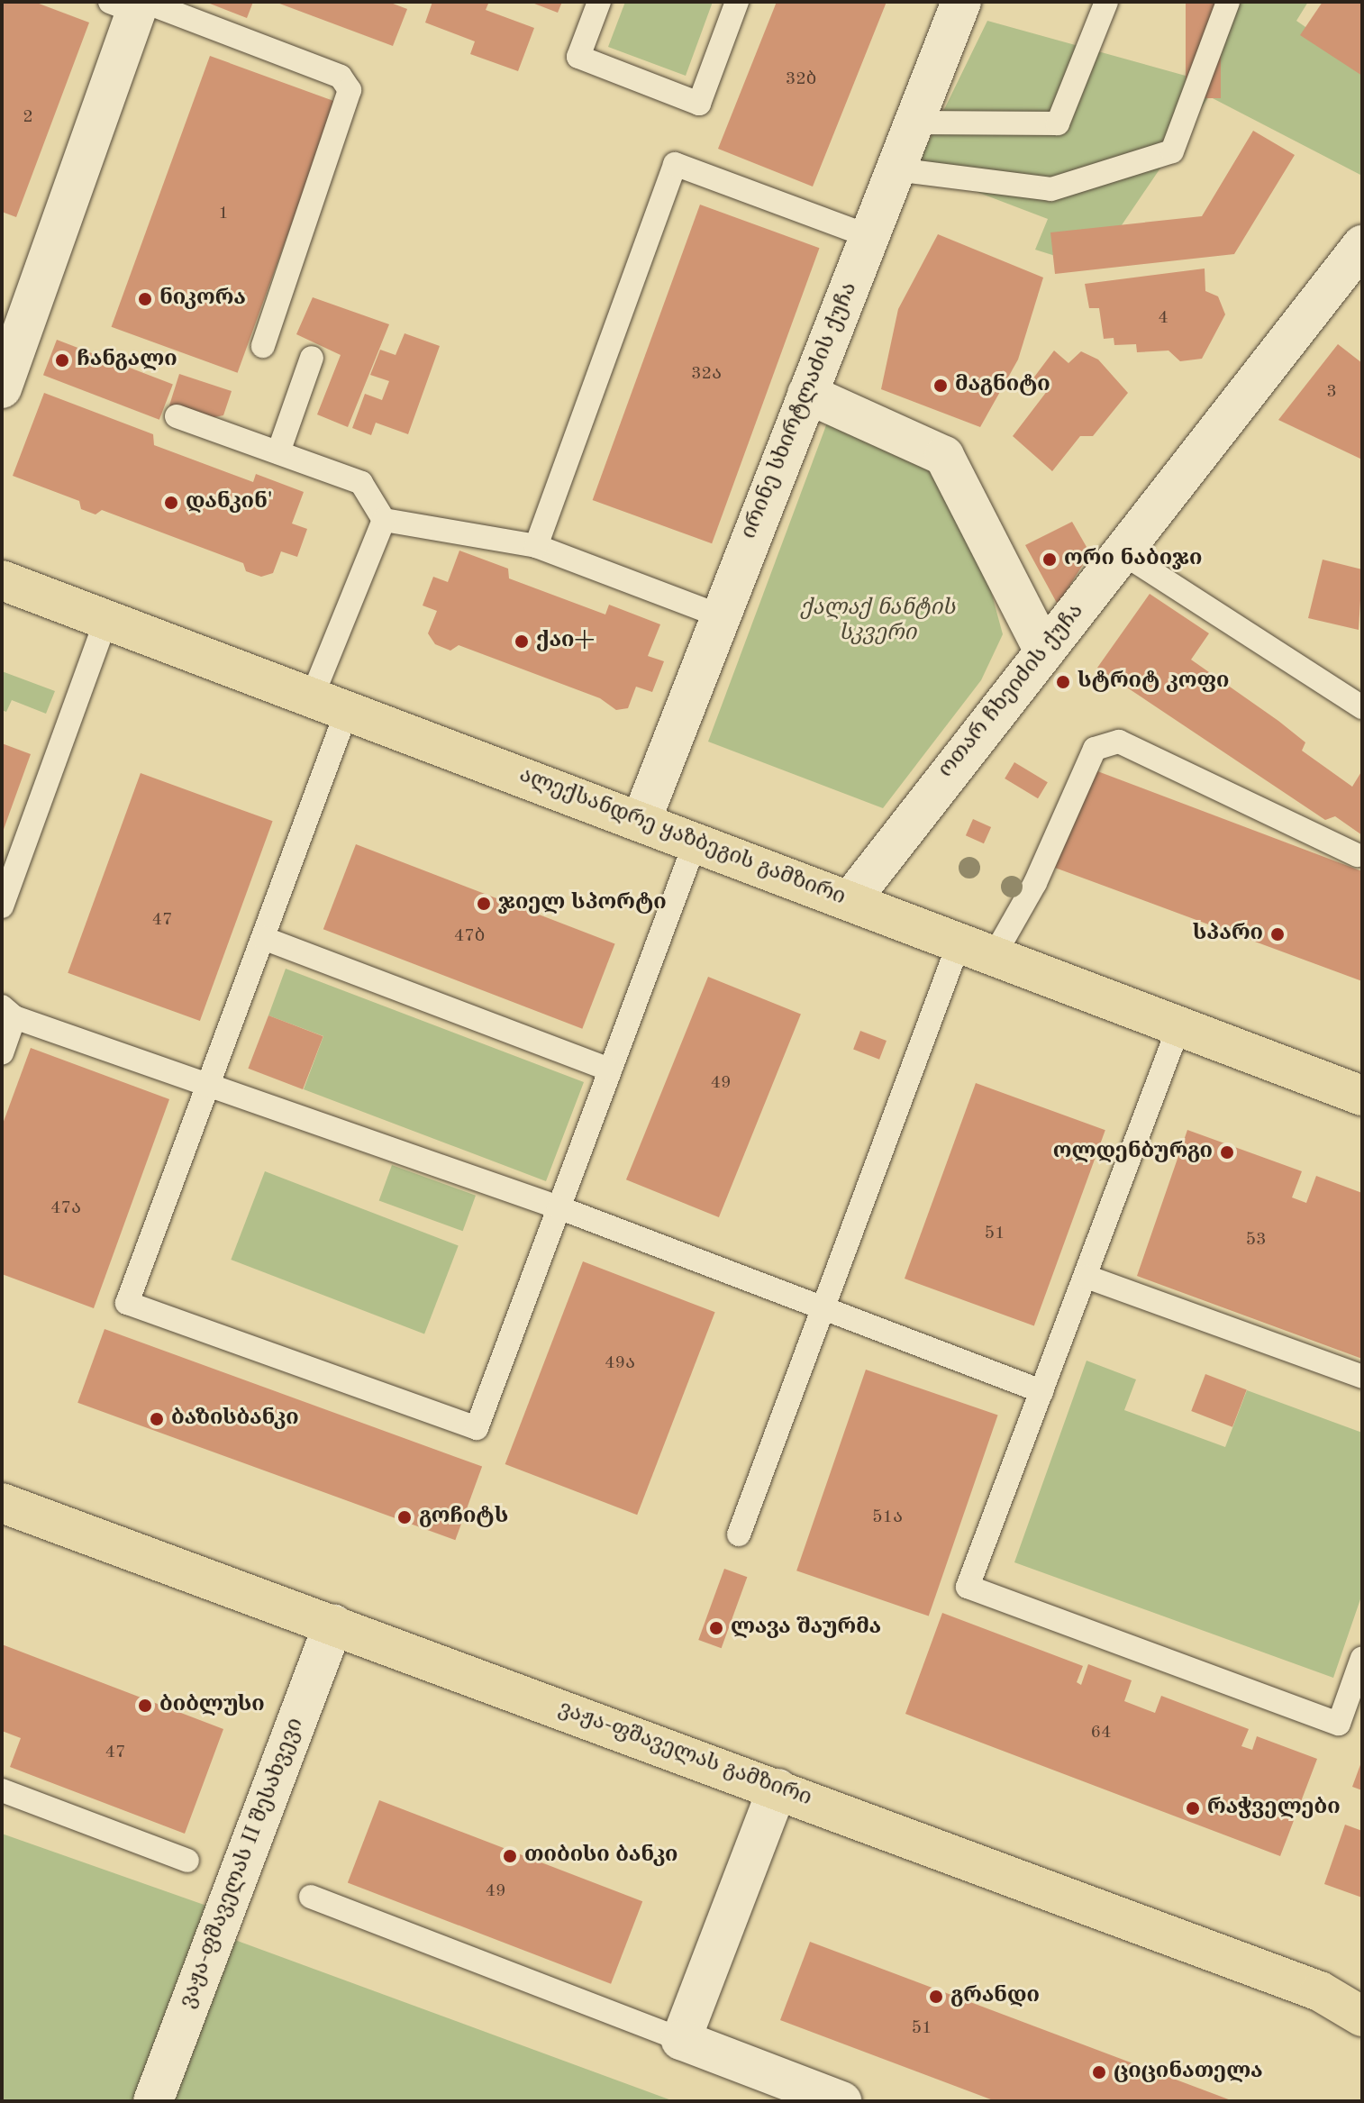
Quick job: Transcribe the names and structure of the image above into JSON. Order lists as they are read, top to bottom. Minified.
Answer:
{"streets":{"main road":["ალექსანდრე ყაზბეგის გამზირი","ვაჟა-ფშაველას გამზირი"],"street":["ირინე სხირტლაძის ქუჩა","ოთარ ჩხეიძის ქუჩა","ვაჟა-ფშაველას II შესახვევი"]},"crossings":[["ირინე სხირტლაძის ქუჩა","ალექსანდრე ყაზბეგის გამზირი"],["ოთარ ჩხეიძის ქუჩა","ალექსანდრე ყაზბეგის გამზირი"],["ვაჟა-ფშაველას გამზირი","ვაჟა-ფშაველას II შესახვევი"]],"parks":["ქალაქ ნანტის სკვერი"],"places":["ნიკორა","ჩანგალი","მაგნიტი","დანკინ'","ორი ნაბიჯი","ქაი+","სტრიტ კოფი","ჯიელ სპორტი","სპარი","ოლდენბურგი","ბაზისბანკი","გოჩიტს","ლავა შაურმა","ბიბლუსი","რაჭველები","თიბისი ბანკი","გრანდი","ციცინათელა"],"house_numbers":["32ბ","2","1","4","32ა","3","47","47ბ","49","47ა","51","53","49ა","51ა","64","47","49","51"]}
